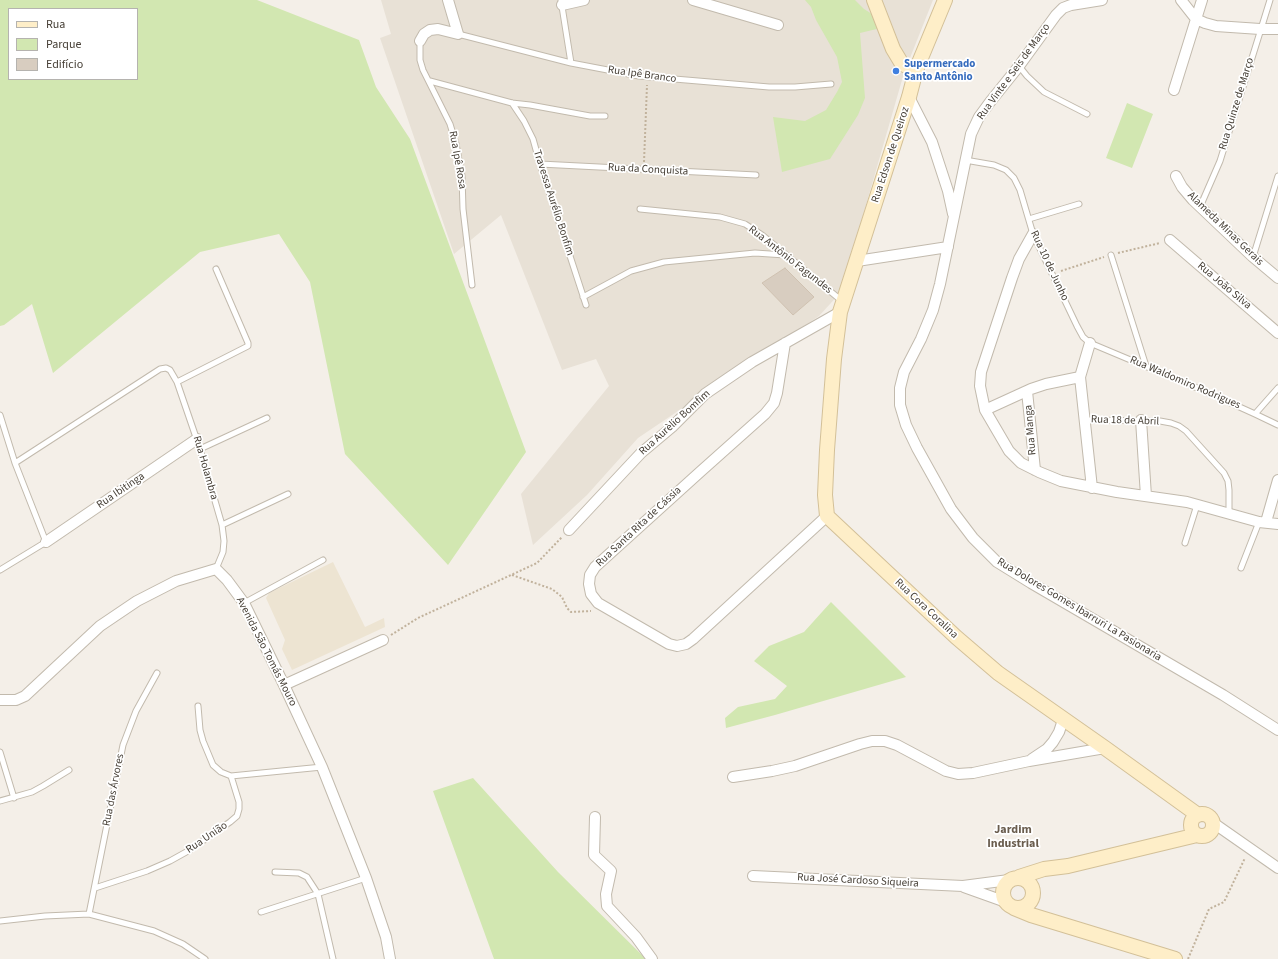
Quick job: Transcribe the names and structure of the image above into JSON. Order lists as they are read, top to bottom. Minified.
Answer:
{"streets":{"street":["Rua Vinte e Seis de Março","Rua Edson de Queiroz","Alameda Minas Gerais","Rua João Silva","Rua Aurèlio Bomfim","Rua Manga","Rua Ibitinga","Rua Santa Rita de Cássia","Rua Cora Coralina","Rua Dolores Gomes Ibarruri La Pasionaria","Avenida São Tomás Mouro","Rua José Cardoso Siqueira"],"lane":["Rua Ipê Branco","Rua Quinze de Março","Rua Ipê Rosa","Rua da Conquista","Travessa Aurélio Bonfim","Rua Antônio Fagundes","Rua 10 de Junho","Rua Waldomiro Rodrigues","Rua 18 de Abril","Rua Holambra","Rua das Árvores","Rua União"]},"crossings":[["Rua Vinte e Seis de Março","Rua 10 de Junho"],["Rua Vinte e Seis de Março","Rua Dolores Gomes Ibarruri La Pasionaria"],["Rua Quinze de Março","Alameda Minas Gerais"],["Rua Edson de Queiroz","Rua Antônio Fagundes"],["Rua Edson de Queiroz","Rua Aurèlio Bomfim"],["Rua da Conquista","Travessa Aurélio Bonfim"],["Rua Antônio Fagundes","Rua Aurèlio Bomfim"],["Rua 10 de Junho","Rua Waldomiro Rodrigues"],["Rua Aurèlio Bomfim","Rua Santa Rita de Cássia"],["Rua Holambra","Rua Ibitinga"],["Rua Holambra","Avenida São Tomás Mouro"],["Rua Santa Rita de Cássia","Rua Cora Coralina"],["Rua das Árvores","Rua União"]],"districts":["Jardim Industrial"],"places":["Supermercado Santo Antônio"],"legend":["Rua","Parque","Edifício"]}
